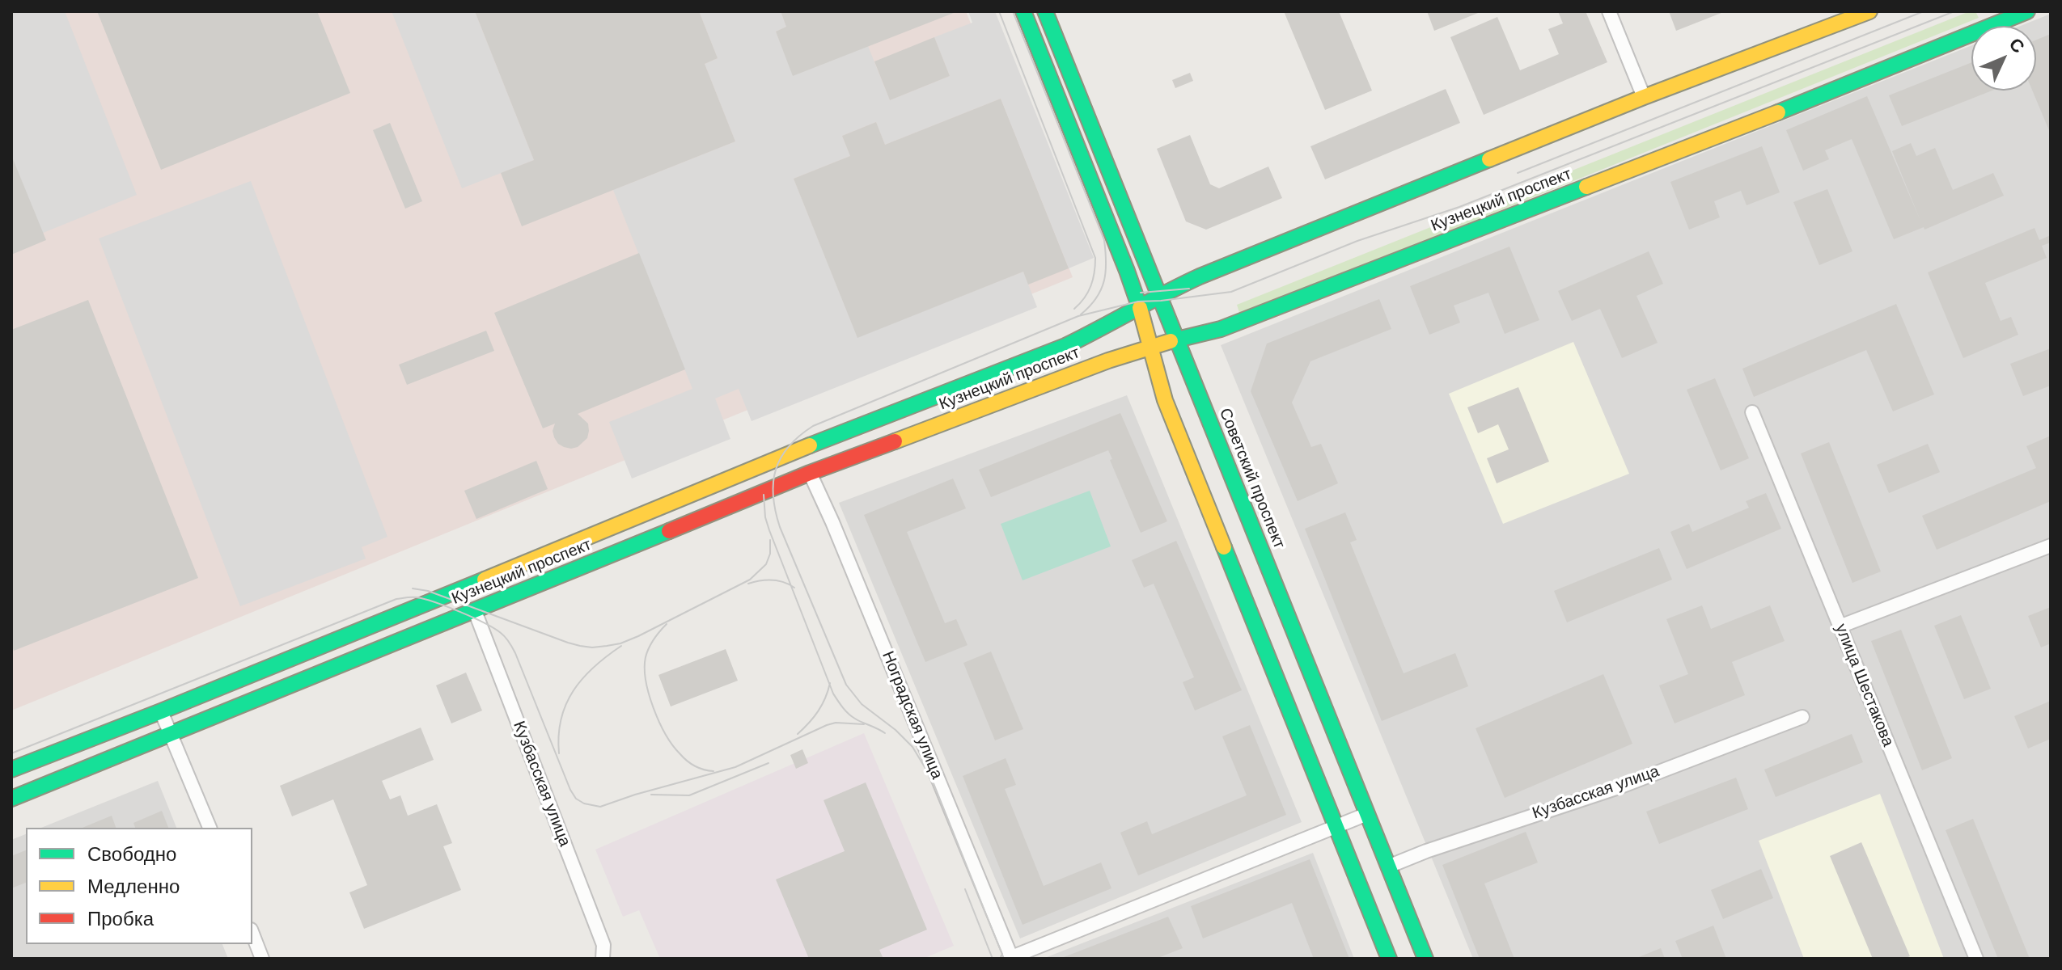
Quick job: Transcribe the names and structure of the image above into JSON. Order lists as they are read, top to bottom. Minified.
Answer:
{"streets":{"main road":["Кузнецкий проспект","Советский проспект"],"street":["улица Шестакова","Ноградская улица","Кузбасская улица"]},"crossings":[["Кузнецкий проспект","Советский проспект"],["Кузнецкий проспект","Ноградская улица"],["Кузнецкий проспект","Кузбасская улица"],["Советский проспект","Кузбасская улица"]],"legend":["Свободно","Медленно","Пробка"],"north":"top right"}
